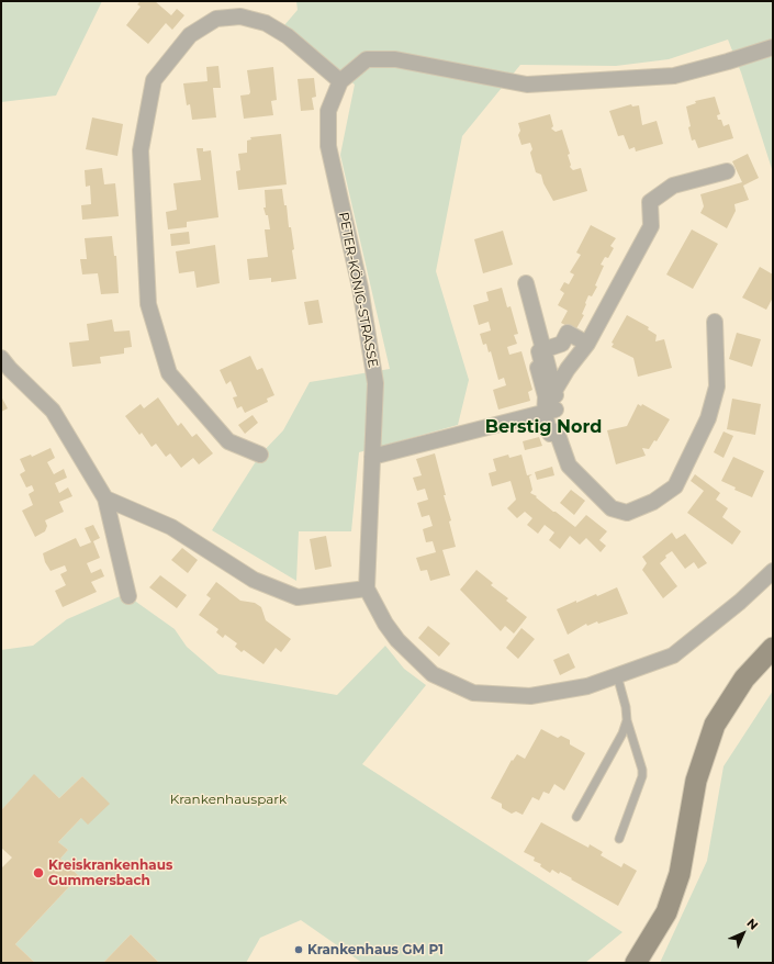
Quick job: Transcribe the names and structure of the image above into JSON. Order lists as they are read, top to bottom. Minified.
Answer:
{"streets":{"street":["PETER-KÖNIG-STRASSE"]},"districts":["Berstig Nord"],"parks":["Krankenhauspark"],"places":["Kreiskrankenhaus Gummersbach","Krankenhaus GM P1"],"north":"top right"}
